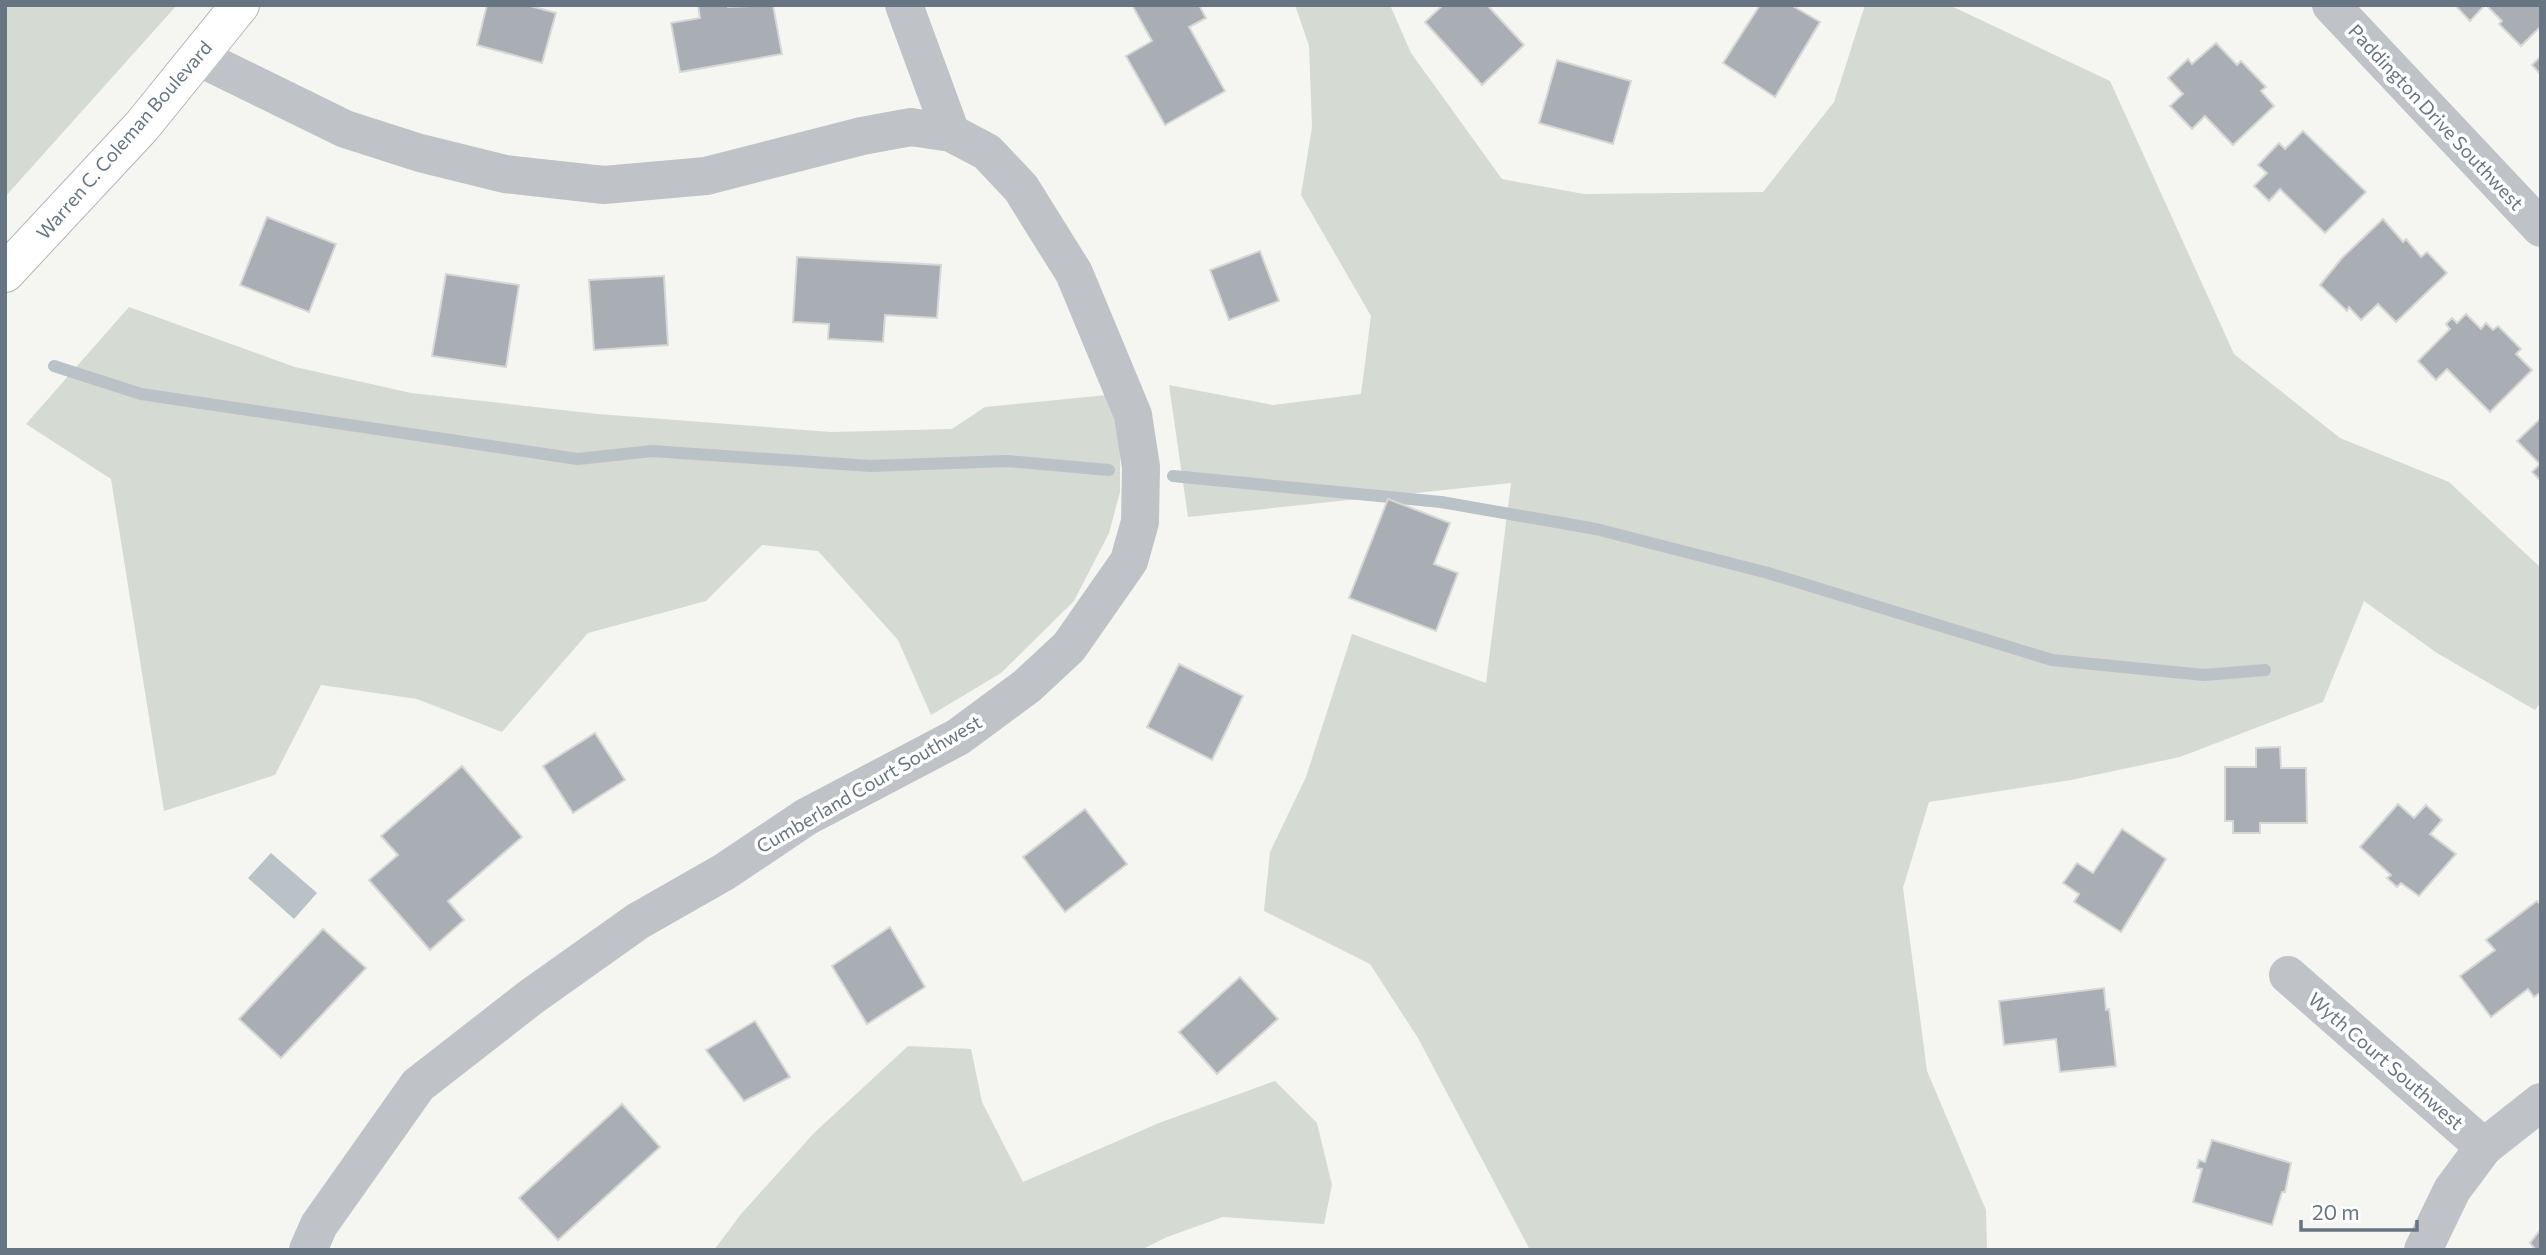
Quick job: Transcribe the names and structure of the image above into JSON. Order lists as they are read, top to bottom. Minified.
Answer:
{"streets":{"highway":["Warren C. Coleman Boulevard"],"street":["Paddington Drive Southwest","Cumberland Court Southwest","Wyth Court Southwest"]},"crossings":[["Warren C. Coleman Boulevard","Cumberland Court Southwest"]],"scale_bar":"20 m"}
